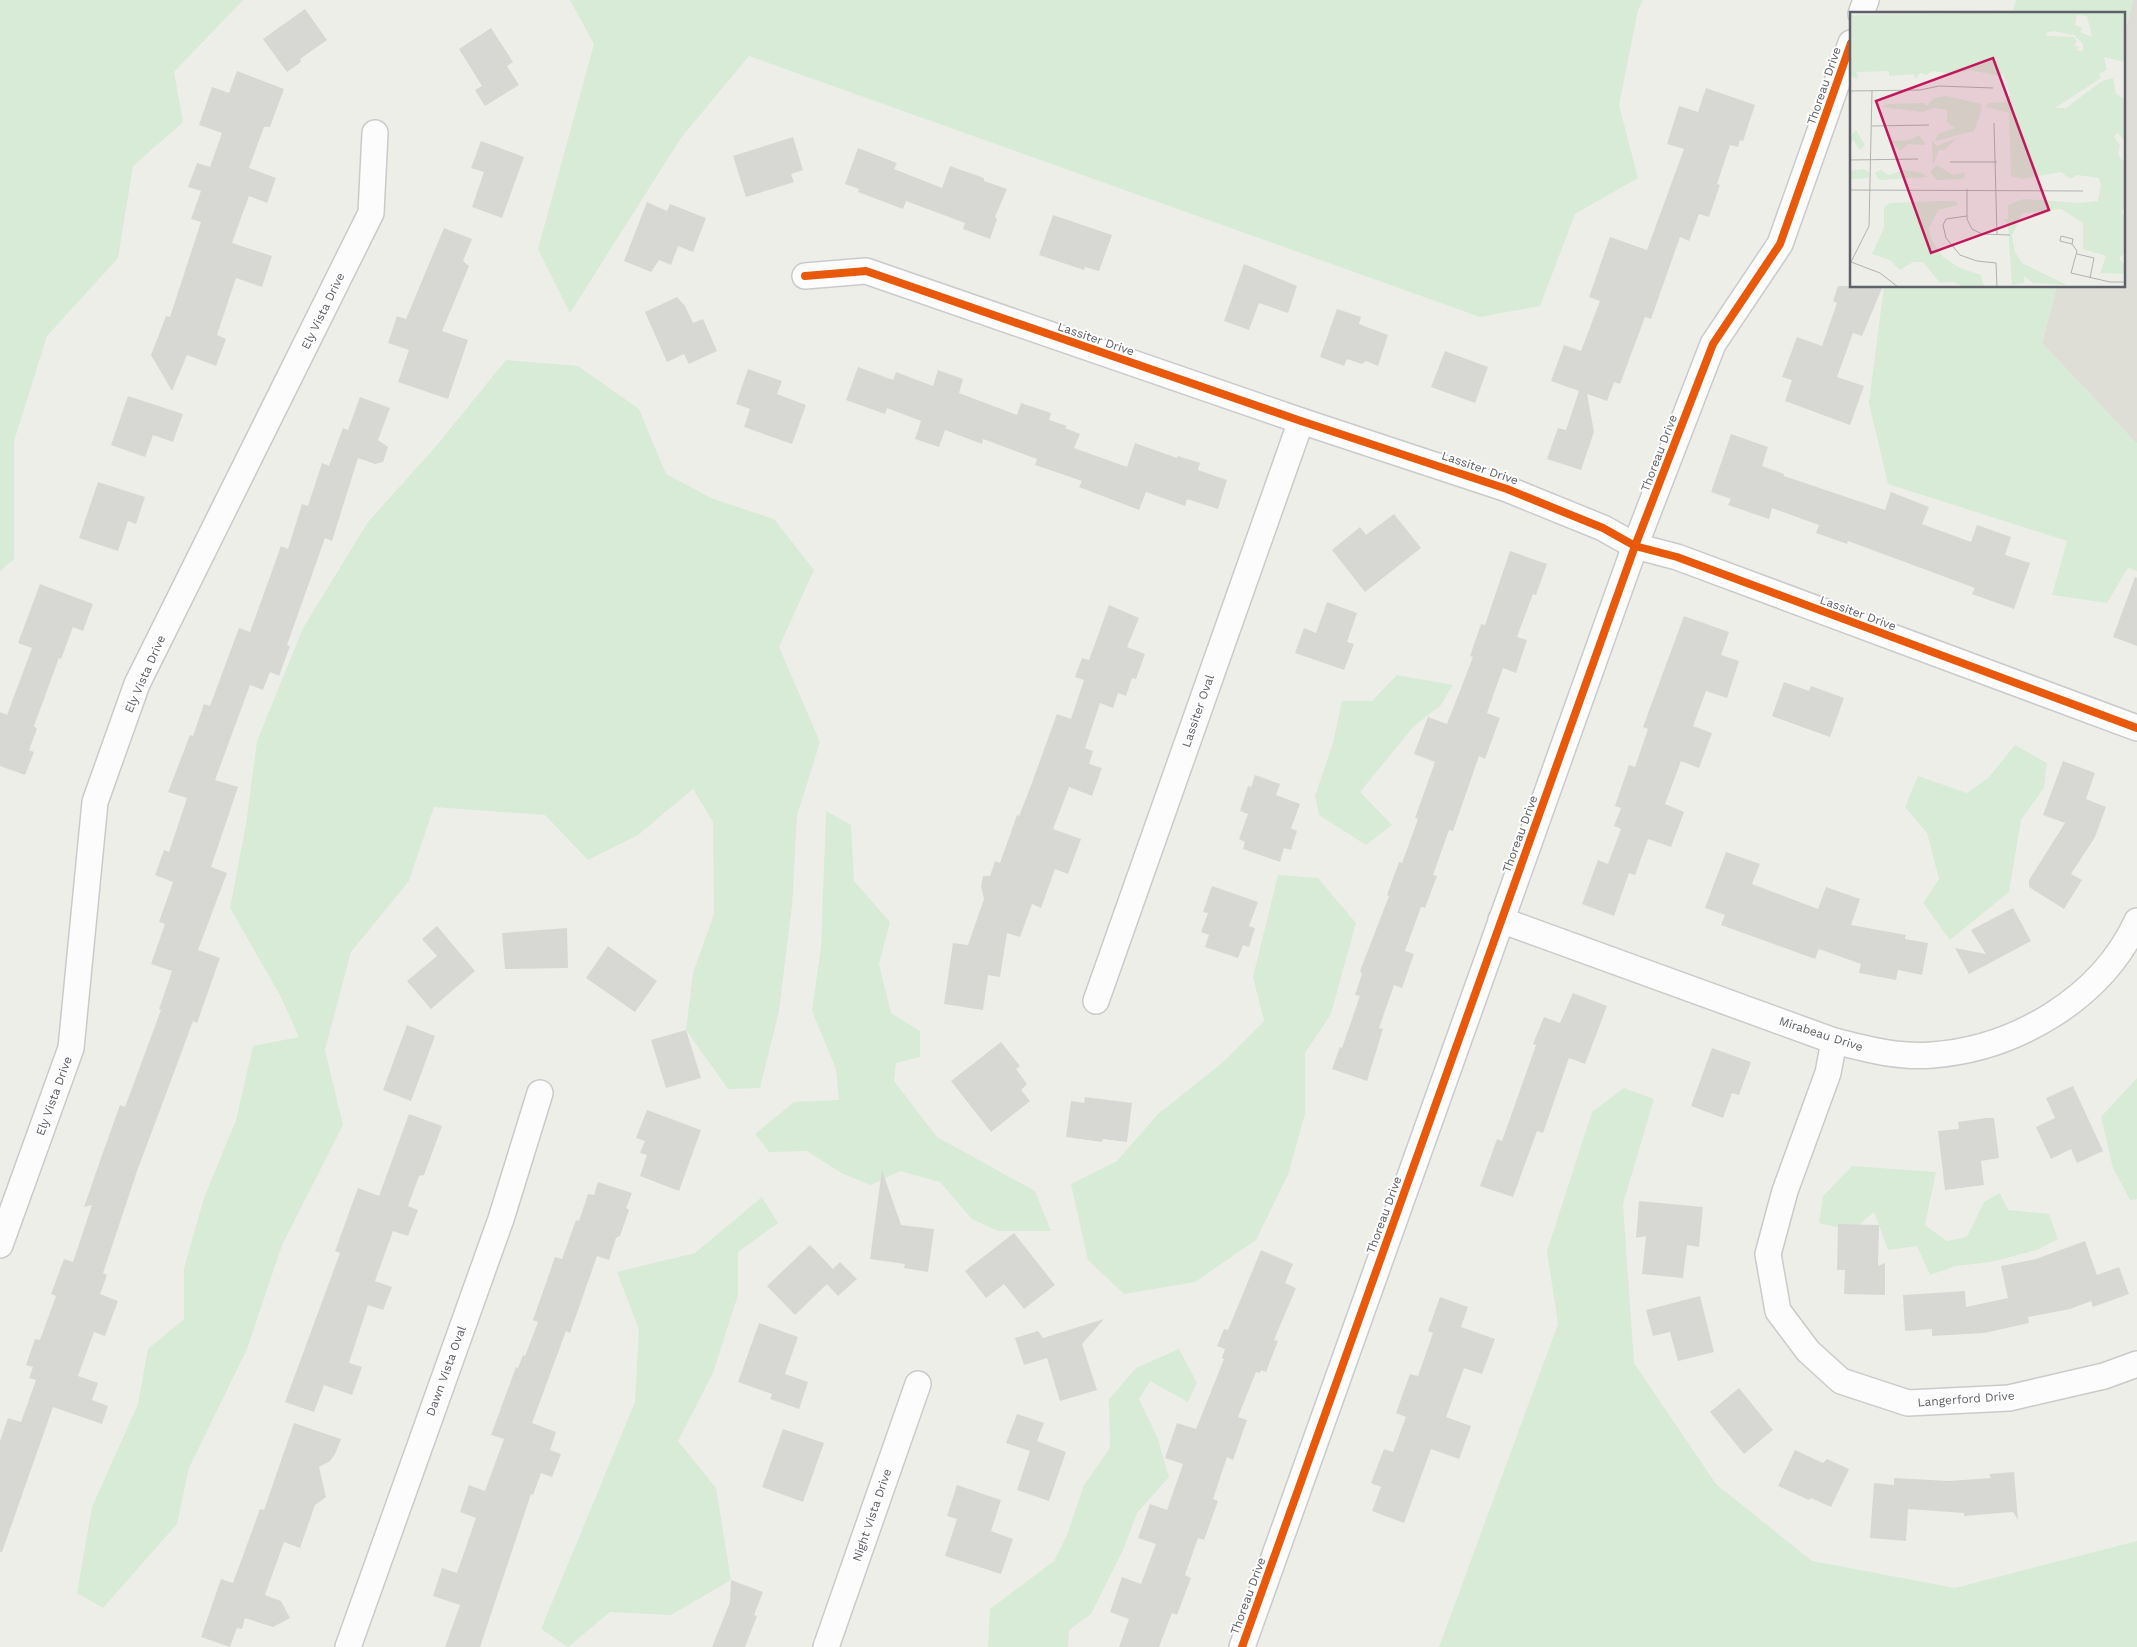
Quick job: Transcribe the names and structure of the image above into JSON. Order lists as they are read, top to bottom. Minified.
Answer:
{"streets":{"street":["Thoreau Drive","Ely Vista Drive","Lassiter Drive","Lassiter Oval","Mirabeau Drive","Dawn Vista Oval","Langerford Drive","Night Vista Drive"]},"crossings":[["Thoreau Drive","Lassiter Drive"],["Thoreau Drive","Mirabeau Drive"],["Lassiter Drive","Lassiter Oval"],["Mirabeau Drive","Langerford Drive"]]}
